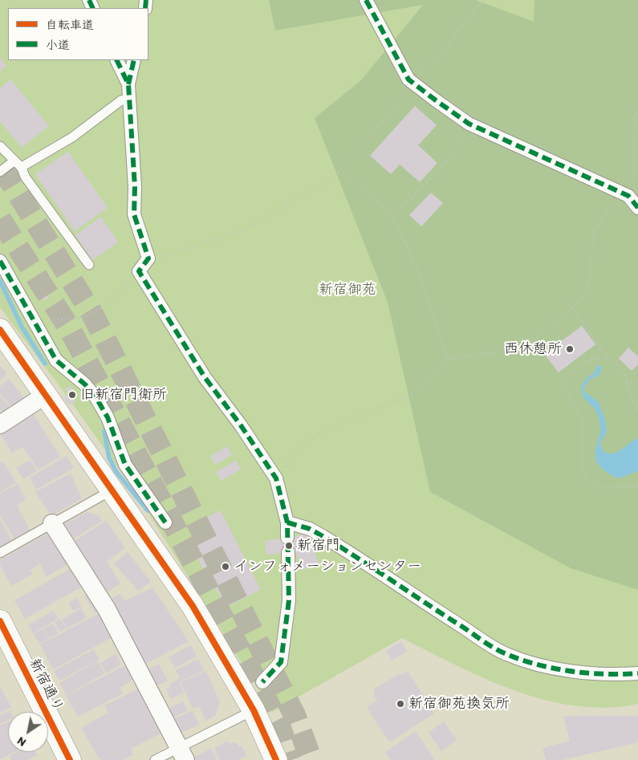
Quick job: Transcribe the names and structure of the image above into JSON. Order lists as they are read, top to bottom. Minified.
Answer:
{"streets":{"street":["新宿通り"]},"parks":["新宿御苑"],"places":["西休憩所","旧新宿門衛所","新宿門","インフォメーションセンター","新宿御苑換気所"],"legend":["自転車道","小道"],"north":"bottom left"}
